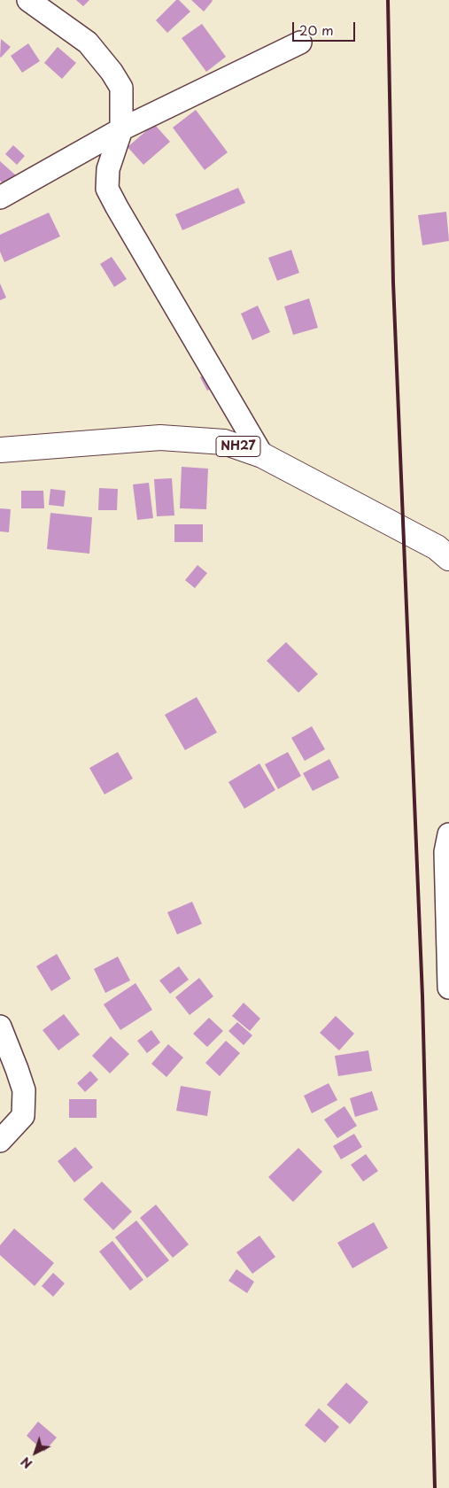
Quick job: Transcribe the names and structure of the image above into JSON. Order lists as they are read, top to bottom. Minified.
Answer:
{"streets":{"highway":["NH27"]},"scale_bar":"20 m","north":"bottom left"}
